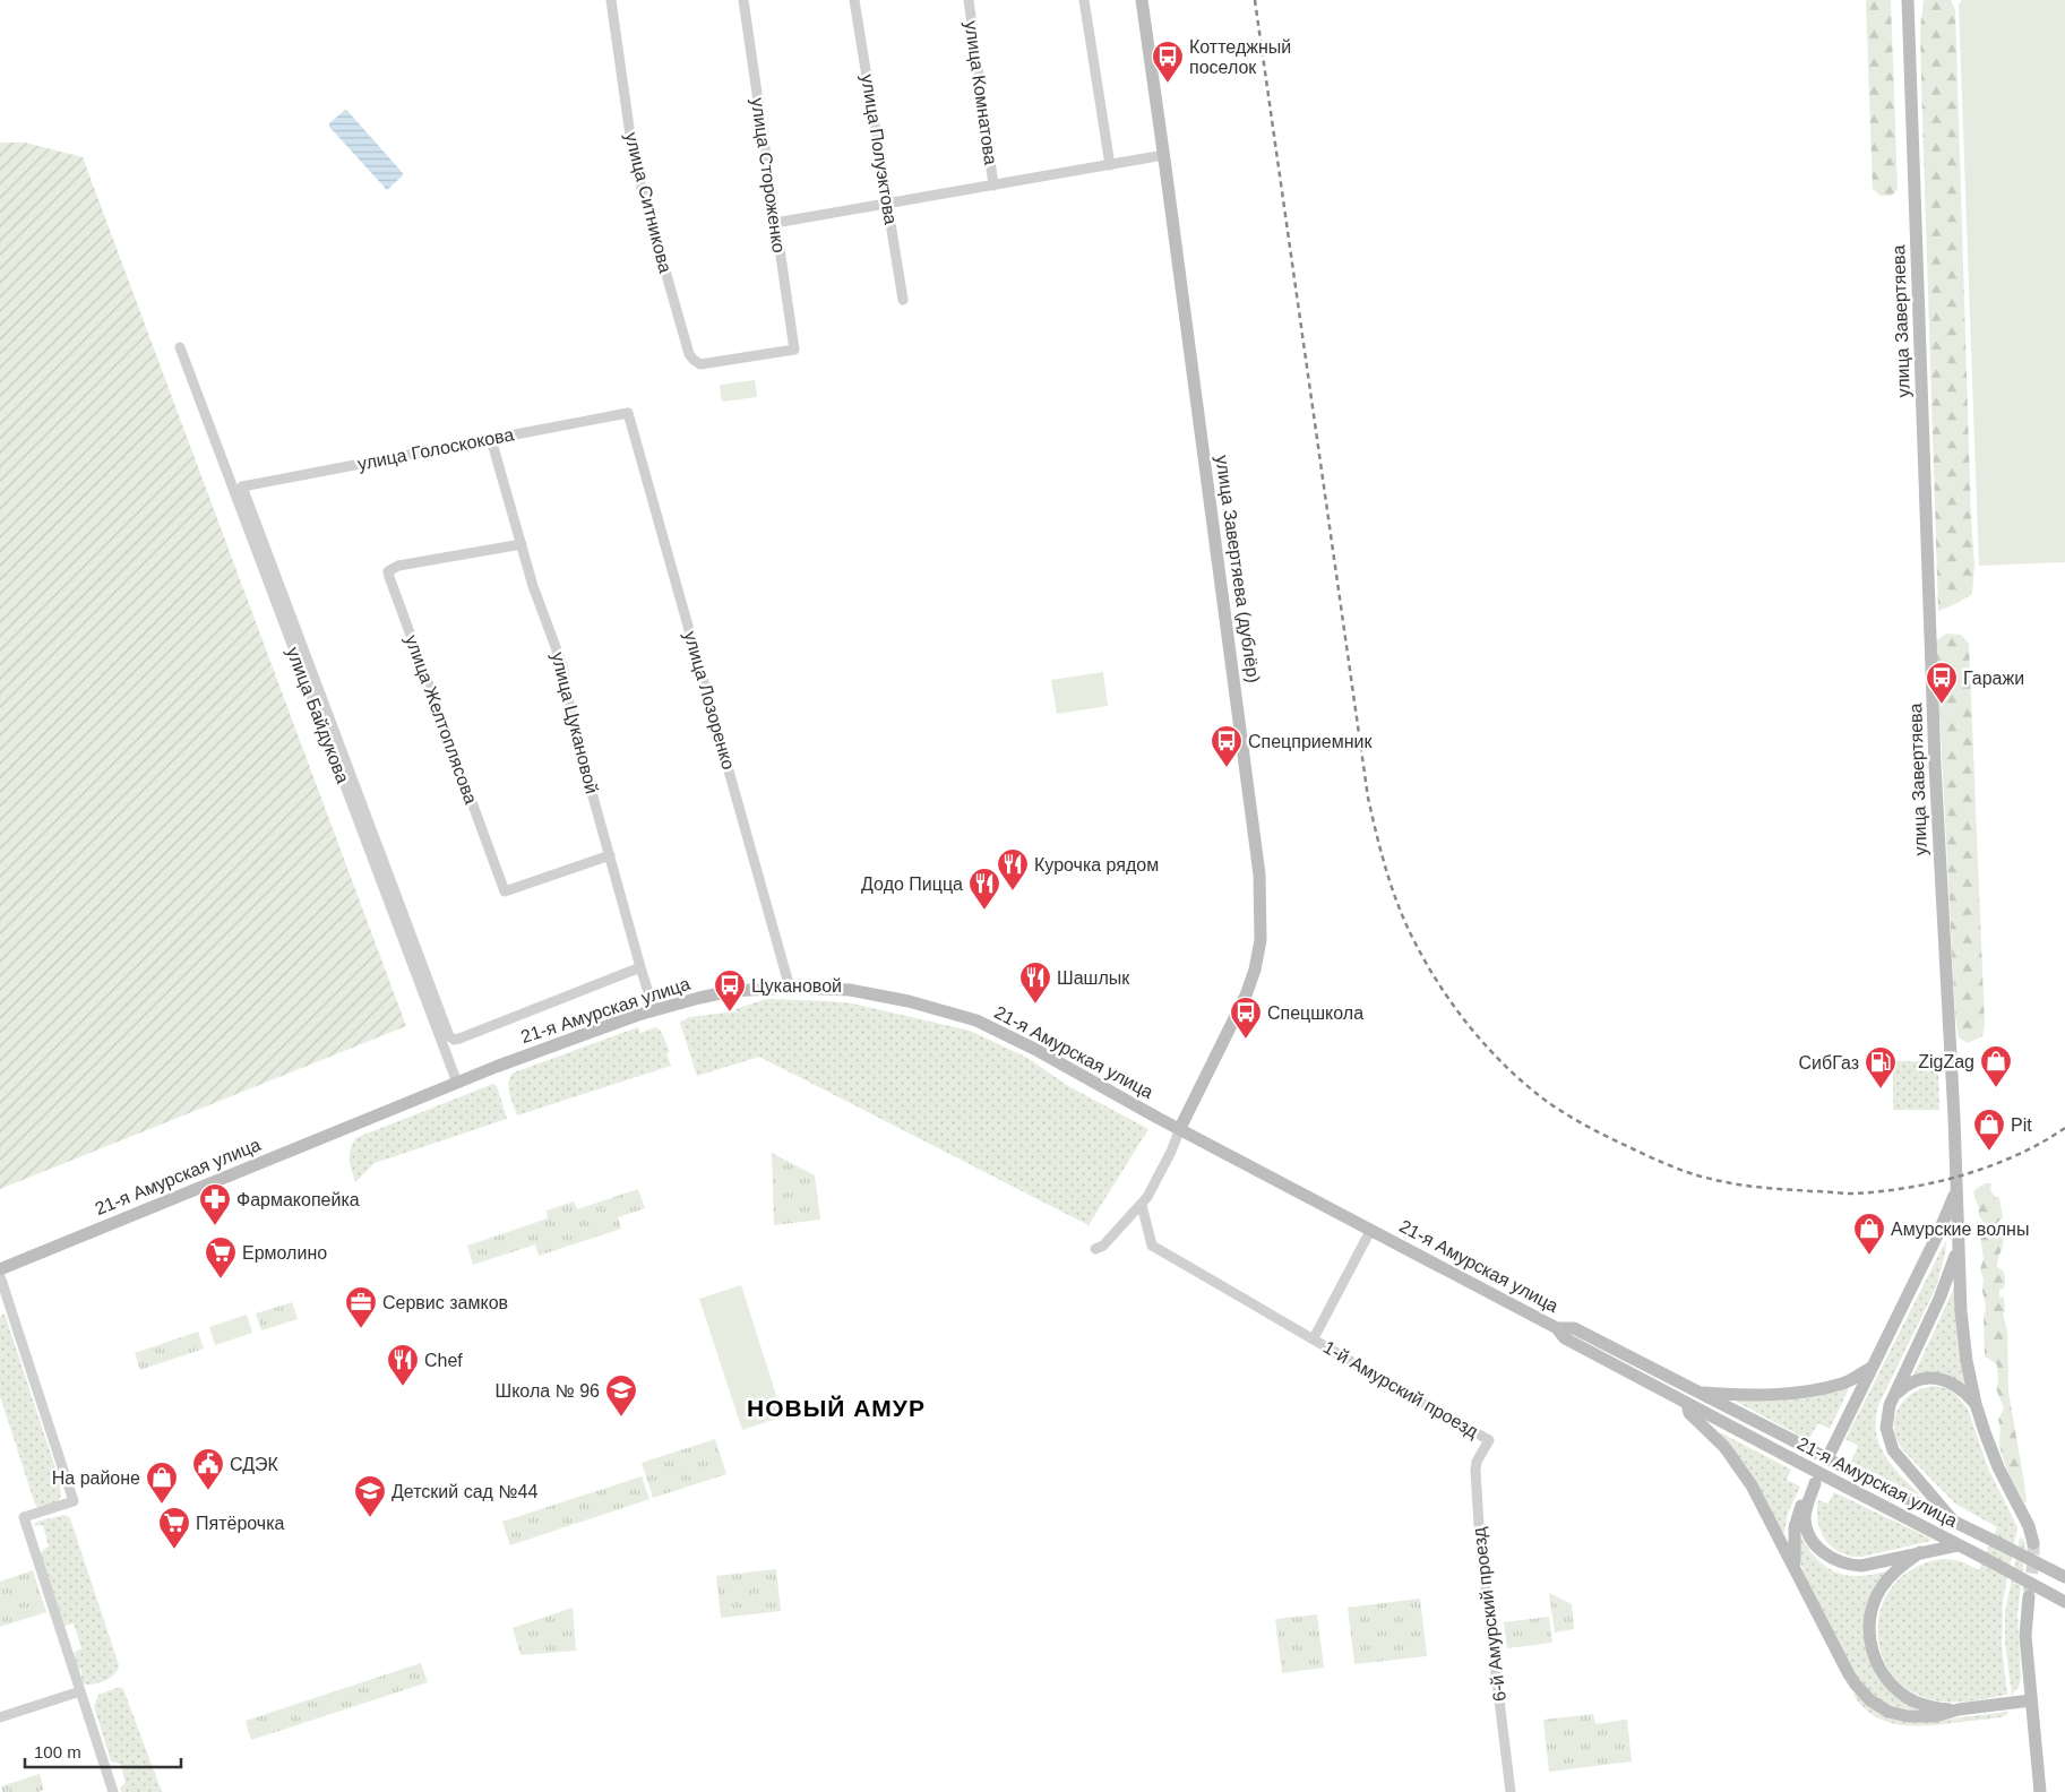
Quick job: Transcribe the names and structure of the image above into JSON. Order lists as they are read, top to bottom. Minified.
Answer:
{"streets":{"main road":["улица Завертяева","улица Завертяева (дублёр)","21-я Амурская улица"],"street":["улица Комнатова","улица Полуэктова","улица Стороженко","улица Ситникова","улица Голоскокова","улица Лозоренко","улица Байдукова","улица Желтоплясова","улица Цукановой","1-й Амурский проезд","6-й Амурский проезд"]},"crossings":[["улица Стороженко","улица Ситникова"],["улица Голоскокова","улица Лозоренко"],["улица Голоскокова","улица Байдукова"],["улица Голоскокова","улица Цукановой"],["улица Завертяева (дублёр)","21-я Амурская улица"],["улица Лозоренко","21-я Амурская улица"],["улица Байдукова","улица Цукановой"],["улица Байдукова","21-я Амурская улица"],["улица Желтоплясова","улица Цукановой"],["улица Цукановой","21-я Амурская улица"],["21-я Амурская улица","1-й Амурский проезд"],["1-й Амурский проезд","6-й Амурский проезд"]],"districts":["НОВЫЙ АМУР"],"places":{"bus stop":["Коттеджный поселок","Гаражи","Спецприемник","Цукановой","Спецшкола"],"restaurant":["Курочка рядом","Додо Пицца","Шашлык","Chef"],"shop":["ZigZag","Pit","Амурские волны","На районе"],"fuel station":["СибГаз"],"pharmacy":["Фармакопейка"],"supermarket":["Ермолино","Пятёрочка"],"office":["Сервис замков"],"school or university":["Школа № 96","Детский сад №44"],"public building":["СДЭК"]},"scale_bar":"100 m"}
